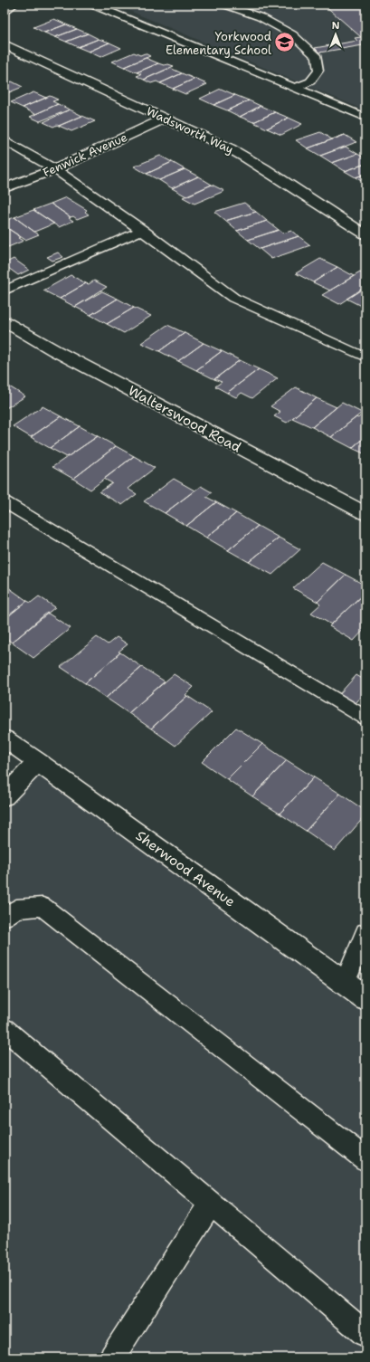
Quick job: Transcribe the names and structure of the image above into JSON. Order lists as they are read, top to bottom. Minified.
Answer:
{"streets":{"street":["Wadsworth Way","Fenwick Avenue","Walterswood Road","Sherwood Avenue"]},"crossings":[["Wadsworth Way","Fenwick Avenue"]],"places":{"school or university":["Yorkwood Elementary School"]},"north":"top"}
